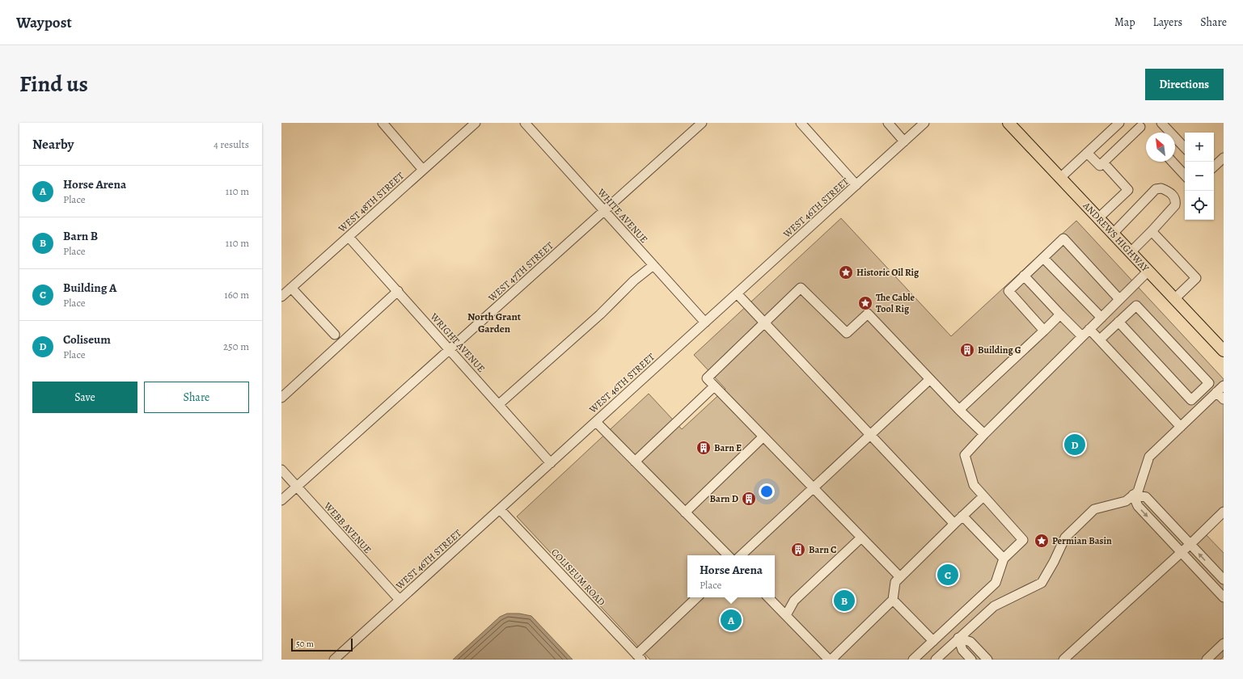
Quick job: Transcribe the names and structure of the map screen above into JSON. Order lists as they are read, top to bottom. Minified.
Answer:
{"streets":{"main road":["ANDREWS HIGHWAY"],"street":["WEST 48TH STREET","WEST 46TH STREET","WHITE AVENUE","WEST 47TH STREET","WRIGHT AVENUE","WEBB AVENUE","COLISEUM ROAD"]},"crossings":[["WEST 48TH STREET","WRIGHT AVENUE"],["WEST 46TH STREET","WHITE AVENUE"],["WEST 46TH STREET","WRIGHT AVENUE"],["WEST 46TH STREET","WEBB AVENUE"],["WEST 46TH STREET","COLISEUM ROAD"],["WHITE AVENUE","WEST 47TH STREET"],["WEST 47TH STREET","WRIGHT AVENUE"],["WEST 47TH STREET","WEBB AVENUE"]],"districts":["North Grant Garden"],"places":{"place":["Historic Oil Rig","The Cable Tool Rig","Permian Basin"],"building":["Building G","Barn E","Barn D","Barn C"]},"scale_bar":"50 m","north":"top left","page":{"header":"Waypost","nav":["Map","Layers","Share"],"title":"Find us","buttons":["Directions",["Save","Share"]],"heading":["Nearby","4 results"],"map_buttons":["+","−"],"list":[{"mark":"A","name":"Horse Arena","note":"Place","value":"110 m"},{"mark":"B","name":"Barn B","note":"Place","value":"110 m"},{"mark":"C","name":"Building A","note":"Place","value":"160 m"},{"mark":"D","name":"Coliseum","note":"Place","value":"250 m"}],"pins":["D","C","B","A"],"popup":["Horse Arena","Place"],"scale":"50 m"}}
